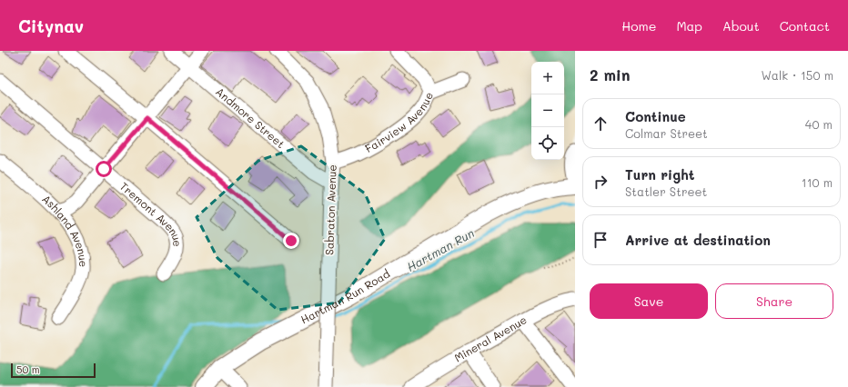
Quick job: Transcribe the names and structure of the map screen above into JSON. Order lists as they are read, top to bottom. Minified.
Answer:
{"streets":{"main road":["Hartman Run Road"],"street":["Andmore Street","Fairview Avenue","Sabraton Avenue","Tremont Avenue","Ashland Avenue","Mineral Avenue"]},"crossings":[["Andmore Street","Sabraton Avenue"],["Fairview Avenue","Sabraton Avenue"]],"water":["Hartman Run"],"scale_bar":"50 m","page":{"header":"Citynav","nav":["Home","Map","About","Contact"],"heading":["2 min","Walk · 150 m"],"map_buttons":["+","−"],"list":[["Continue","Colmar Street","40 m"],["Turn right","Statler Street","110 m"],"Arrive at destination"],"buttons":["Save","Share"],"scale":"50 m"}}
